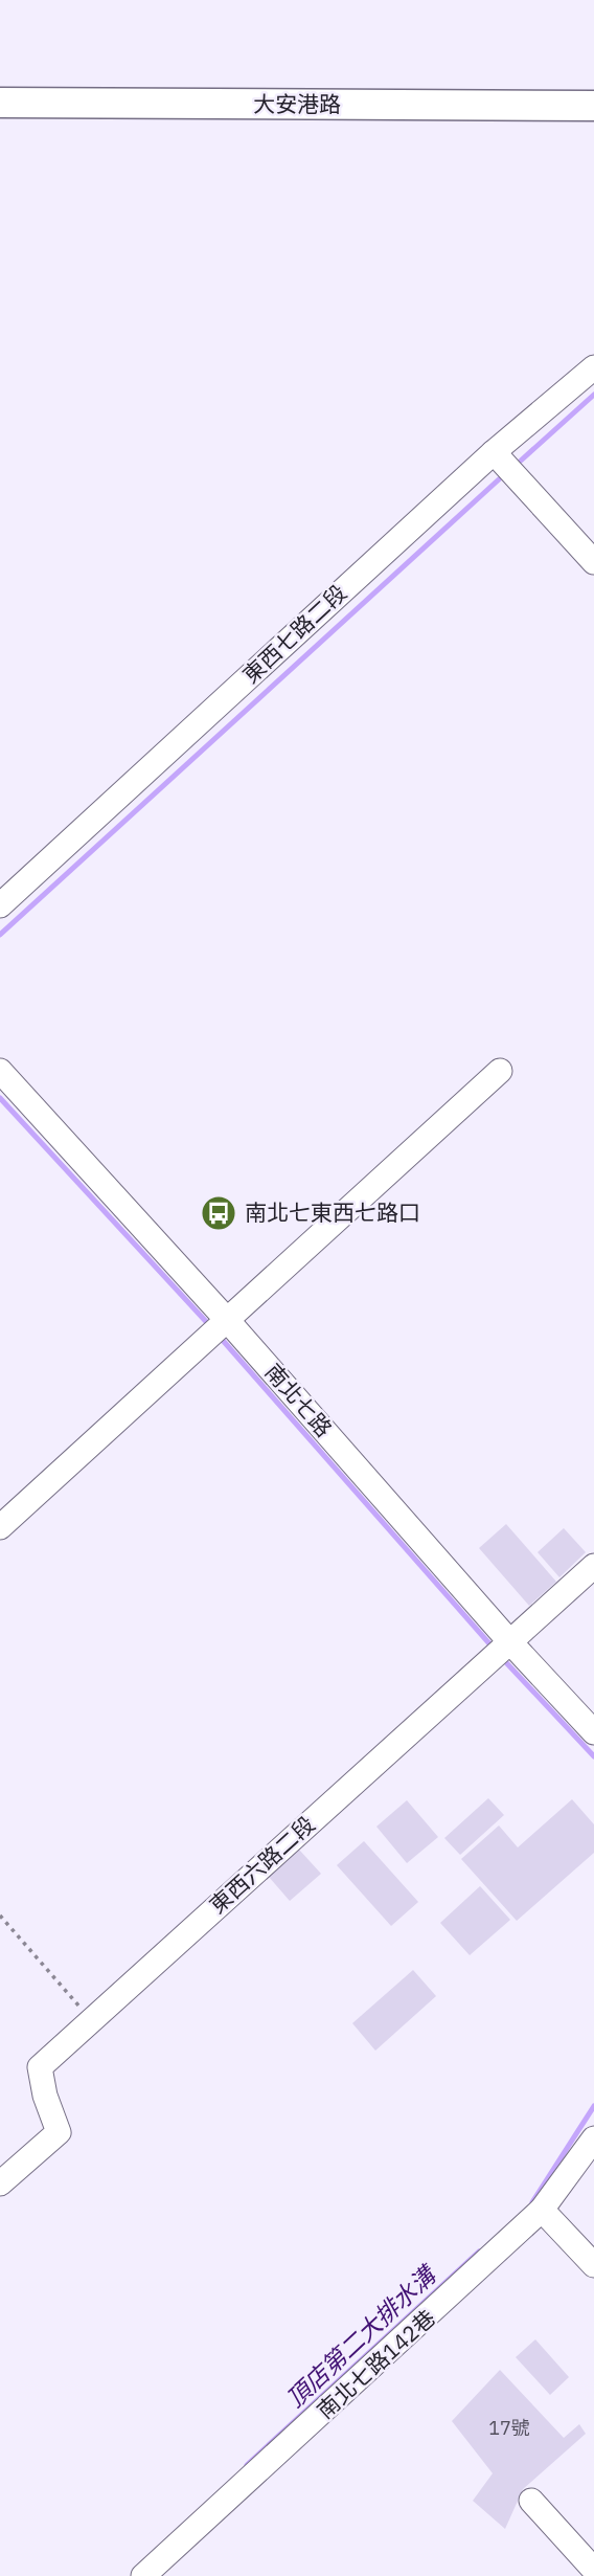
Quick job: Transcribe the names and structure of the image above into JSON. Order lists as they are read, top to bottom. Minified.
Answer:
{"streets":{"main road":["大安港路"],"street":["東西七路二段","南北七路","東西六路二段","南北七路142巷"]},"crossings":[["南北七路","東西六路二段"]],"water":["頂店第二大排水溝"],"places":{"bus stop":["南北七東西七路口"]},"house_numbers":["17號"]}
